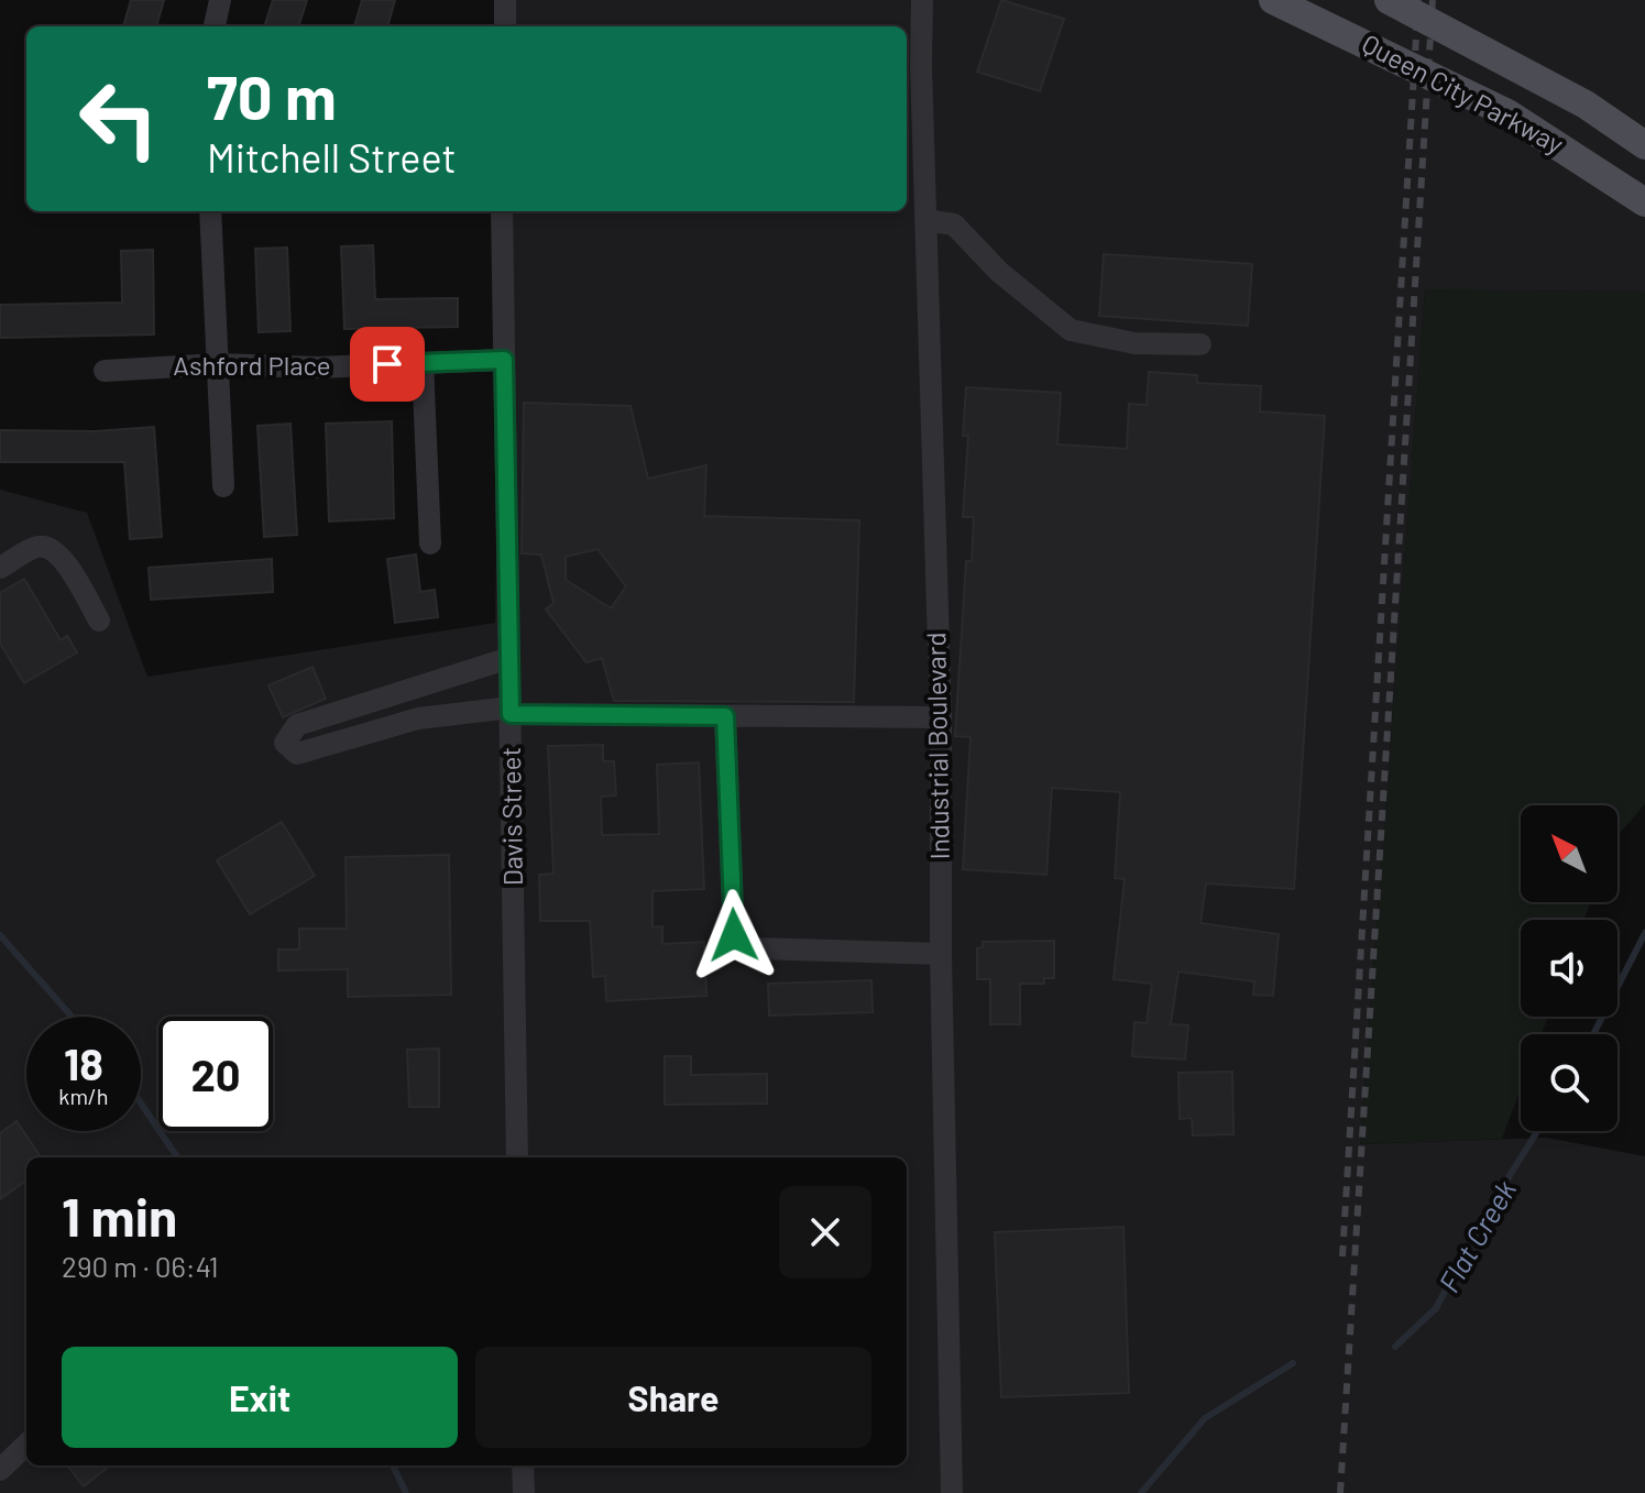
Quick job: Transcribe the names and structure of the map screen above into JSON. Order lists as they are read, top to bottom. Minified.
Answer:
{"streets":{"main road":["Queen City Parkway"],"street":["Ashford Place","Industrial Boulevard","Davis Street"]},"crossings":[["Ashford Place","Davis Street"]],"water":["Flat Creek"],"north":"top left","page":{"turn":["70 m","Mitchell Street"],"speed":"18 km/h","limit":"20","heading":["1 min","290 m · 06:41"],"buttons":["Exit","Share"]}}
